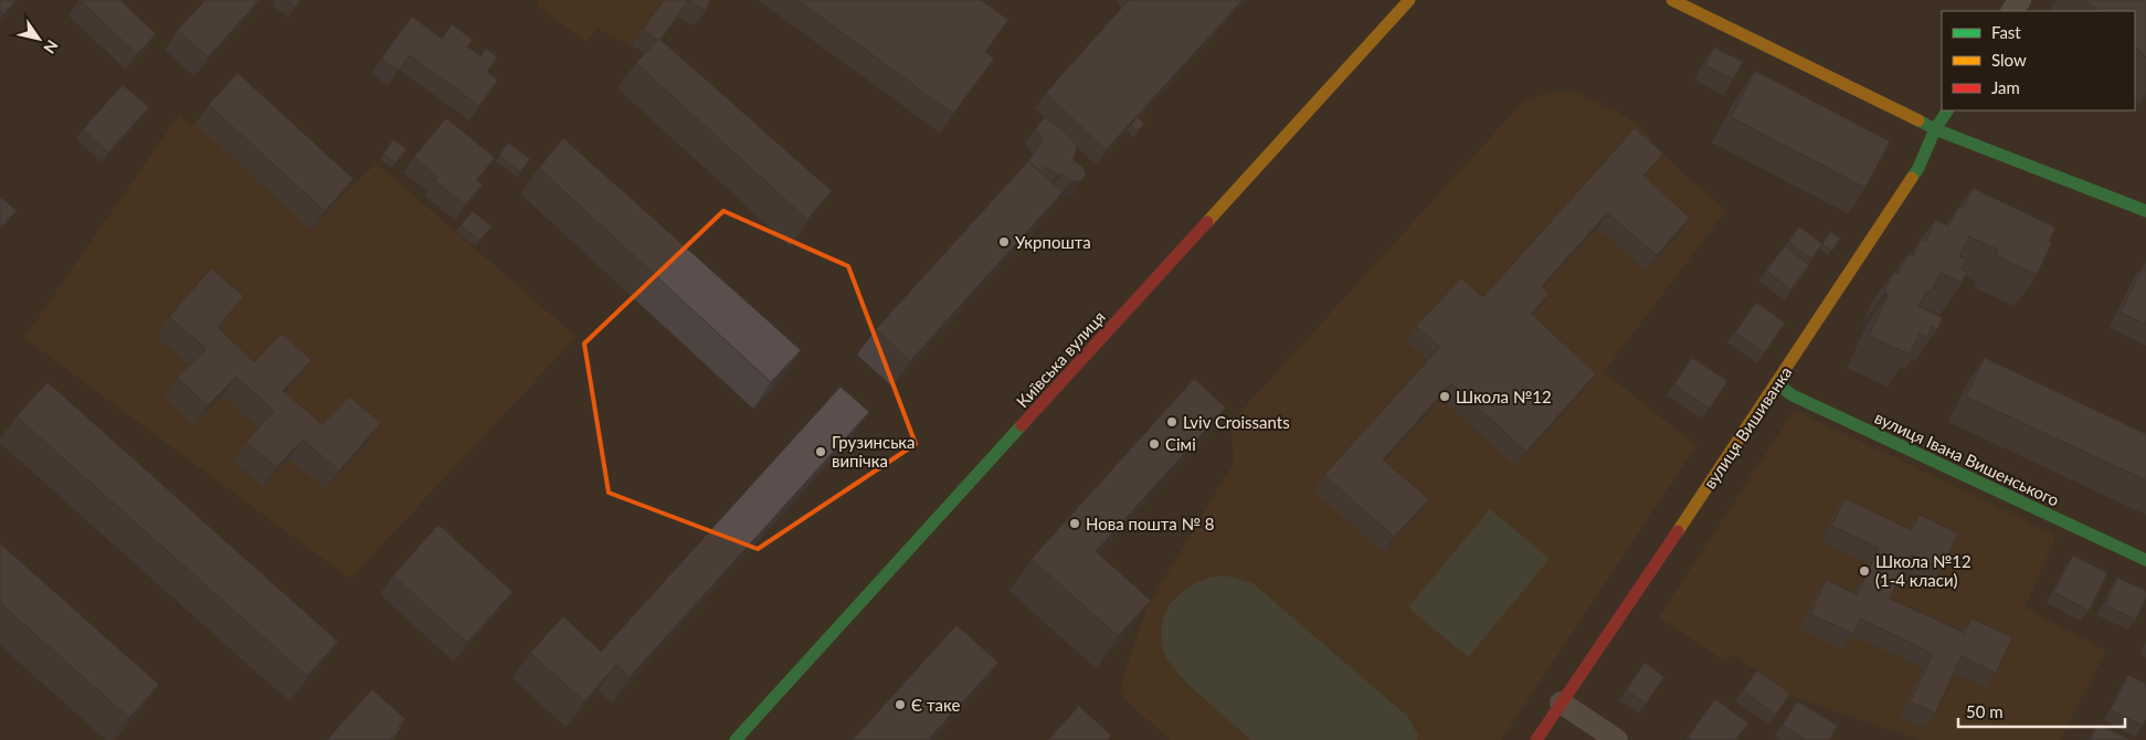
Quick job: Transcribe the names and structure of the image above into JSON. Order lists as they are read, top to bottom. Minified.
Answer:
{"streets":{"main road":["Київська вулиця","вулиця Вишиванка","вулиця Івана Вишенського"]},"crossings":[["вулиця Вишиванка","вулиця Івана Вишенського"]],"places":["Укрпошта","Школа №12","Lviv Croissants","Сімі","Грузинська випічка","Нова пошта № 8","Школа №12 (1-4 класи)","Є таке"],"legend":["Fast","Slow","Jam"],"scale_bar":"50 m","north":"bottom right"}
